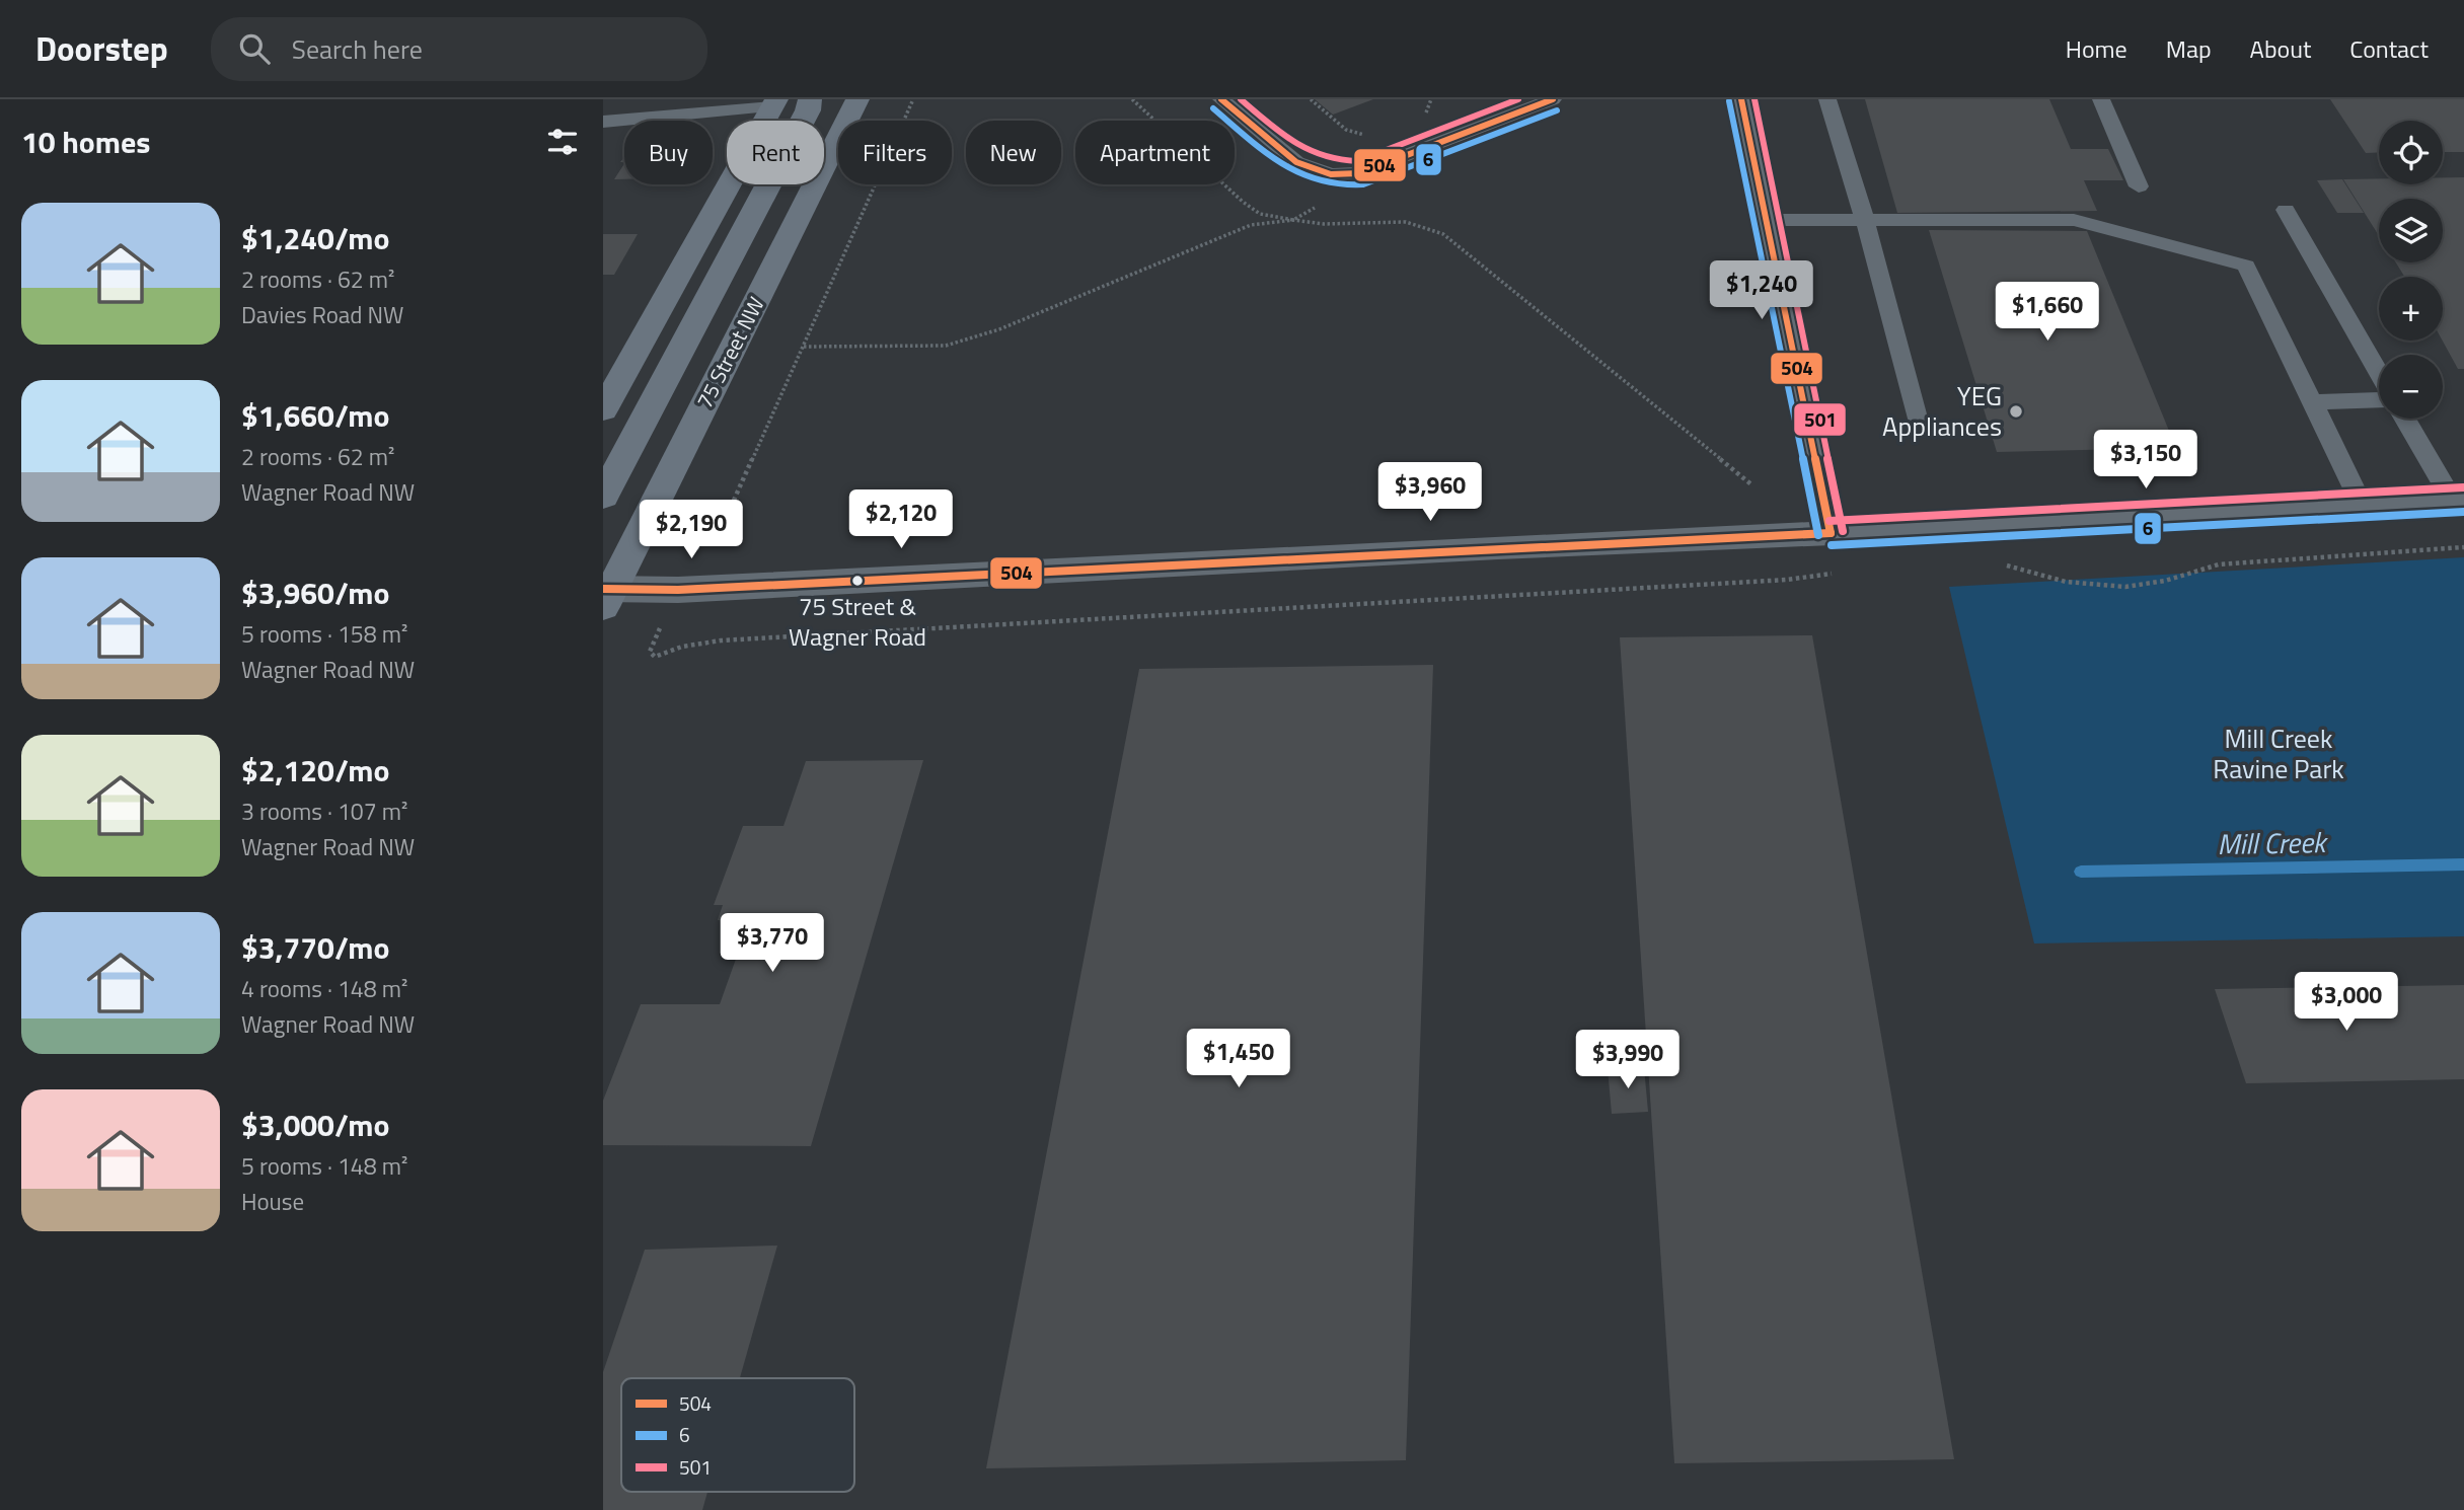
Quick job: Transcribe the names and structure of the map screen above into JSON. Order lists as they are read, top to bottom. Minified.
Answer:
{"streets":{"main road":["75 Street NW"]},"water":["Mill Creek"],"parks":["Mill Creek Ravine Park"],"places":["YEG Appliances","75 Street & Wagner Road"],"lines":["transit line 504","transit line 501","transit line 6"],"legend":["504","6","501"],"page":{"header":"Doorstep","search":"Search here","nav":["Home","Map","About","Contact"],"heading":"10 homes","map_buttons":["+","−"],"chip":["Buy","Rent","Filters","New","Apartment"],"list":[{"name":"$1,240/mo","note":"2 rooms · 62 m² · Davies Road NW"},{"name":"$1,660/mo","note":"2 rooms · 62 m² · Wagner Road NW"},{"name":"$3,960/mo","note":"5 rooms · 158 m² · Wagner Road NW"},{"name":"$2,120/mo","note":"3 rooms · 107 m² · Wagner Road NW"},{"name":"$3,770/mo","note":"4 rooms · 148 m² · Wagner Road NW"},{"name":"$3,000/mo","note":"5 rooms · 148 m² · House"}],"price":["$1,240","$1,660","$3,150","$3,960","$2,120","$2,190","$3,770","$3,000","$1,450","$3,990"]}}
